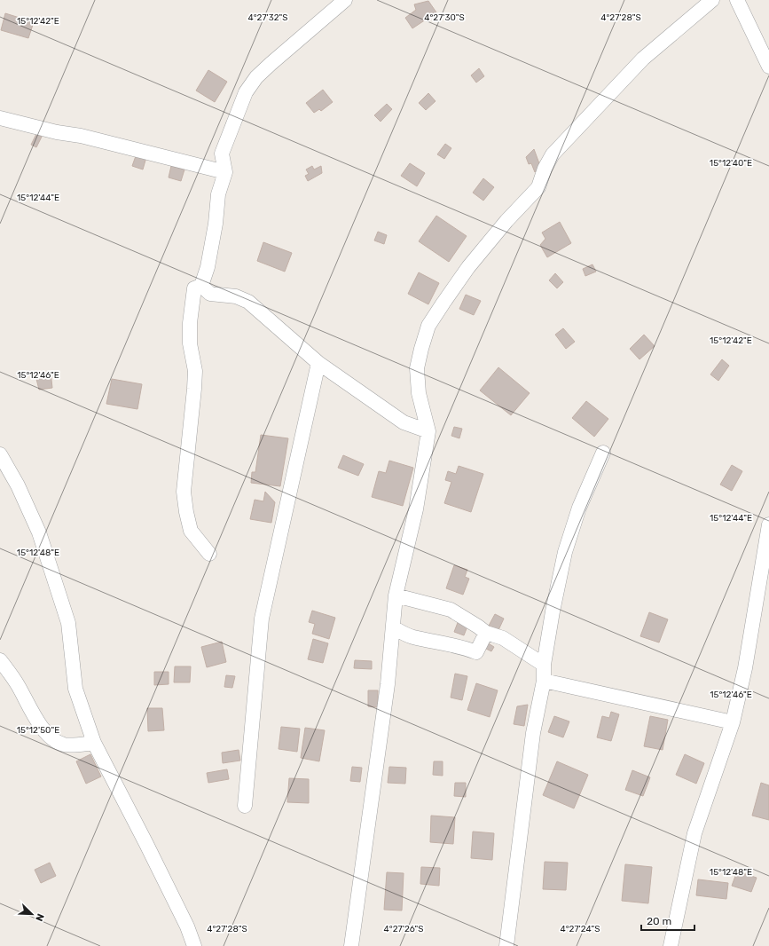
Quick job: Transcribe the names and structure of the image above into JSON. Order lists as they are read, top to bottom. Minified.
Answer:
{"scale_bar":"20 m","north":"bottom right","coordinates":["4°27'32\"S","4°27'30\"S","4°27'28\"S","15°12'42\"E","15°12'40\"E","15°12'44\"E","15°12'46\"E","15°12'48\"E","15°12'50\"E","4°27'26\"S","4°27'24\"S"]}
